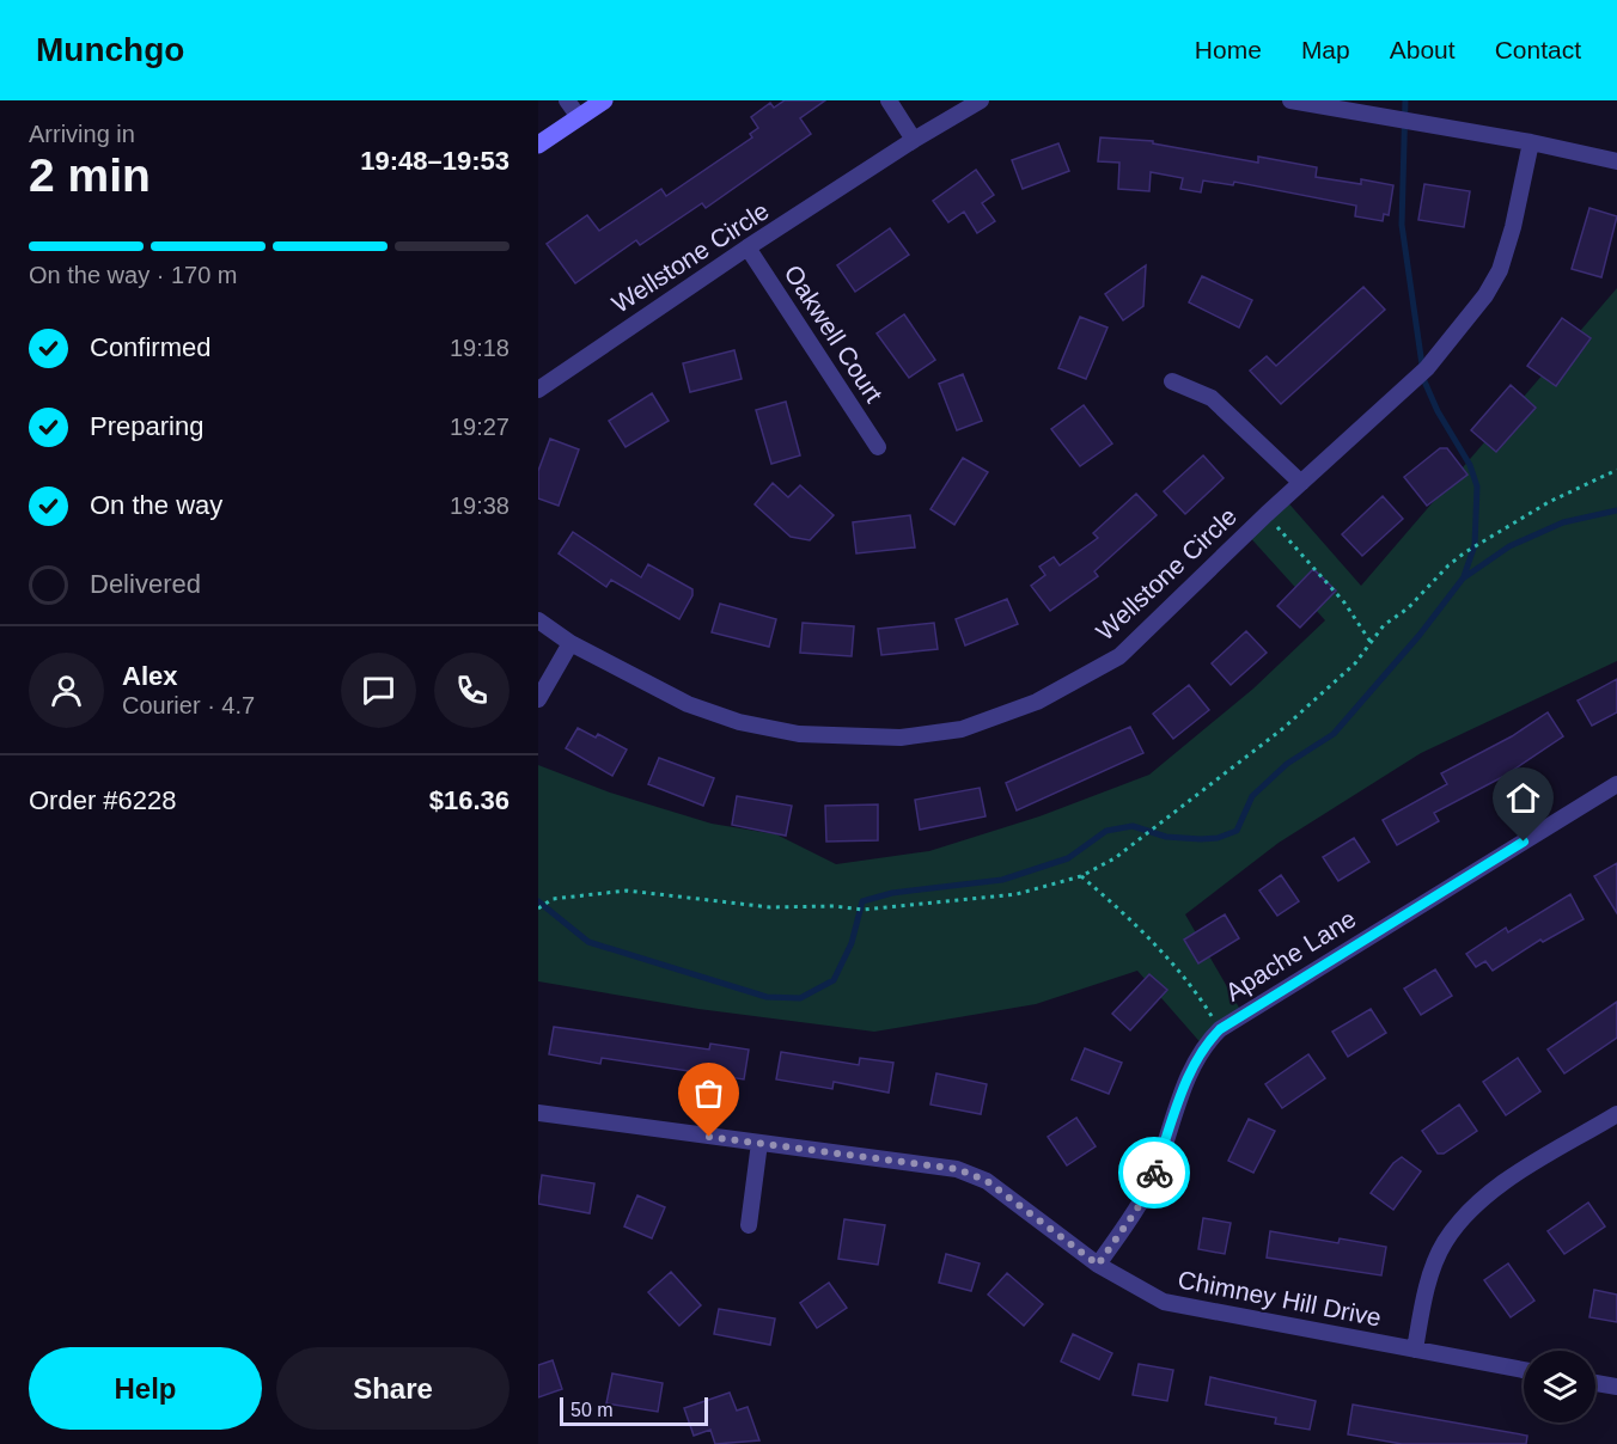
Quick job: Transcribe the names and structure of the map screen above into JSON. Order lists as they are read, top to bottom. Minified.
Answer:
{"streets":{"street":["Wellstone Circle","Oakwell Court","Apache Lane","Chimney Hill Drive"]},"crossings":[["Wellstone Circle","Oakwell Court"],["Apache Lane","Chimney Hill Drive"]],"scale_bar":"50 m","page":{"header":"Munchgo","nav":["Home","Map","About","Contact"],"heading":["2 min","Arriving in","19:48–19:53"],"panel":["Alex","Courier · 4.7","Order #6228","$16.36"],"bar":"On the way · 170 m","list":[["Confirmed","19:18"],["Preparing","19:27"],["On the way","19:38"],"Delivered"],"buttons":["Help","Share"],"scale":"50 m"}}
